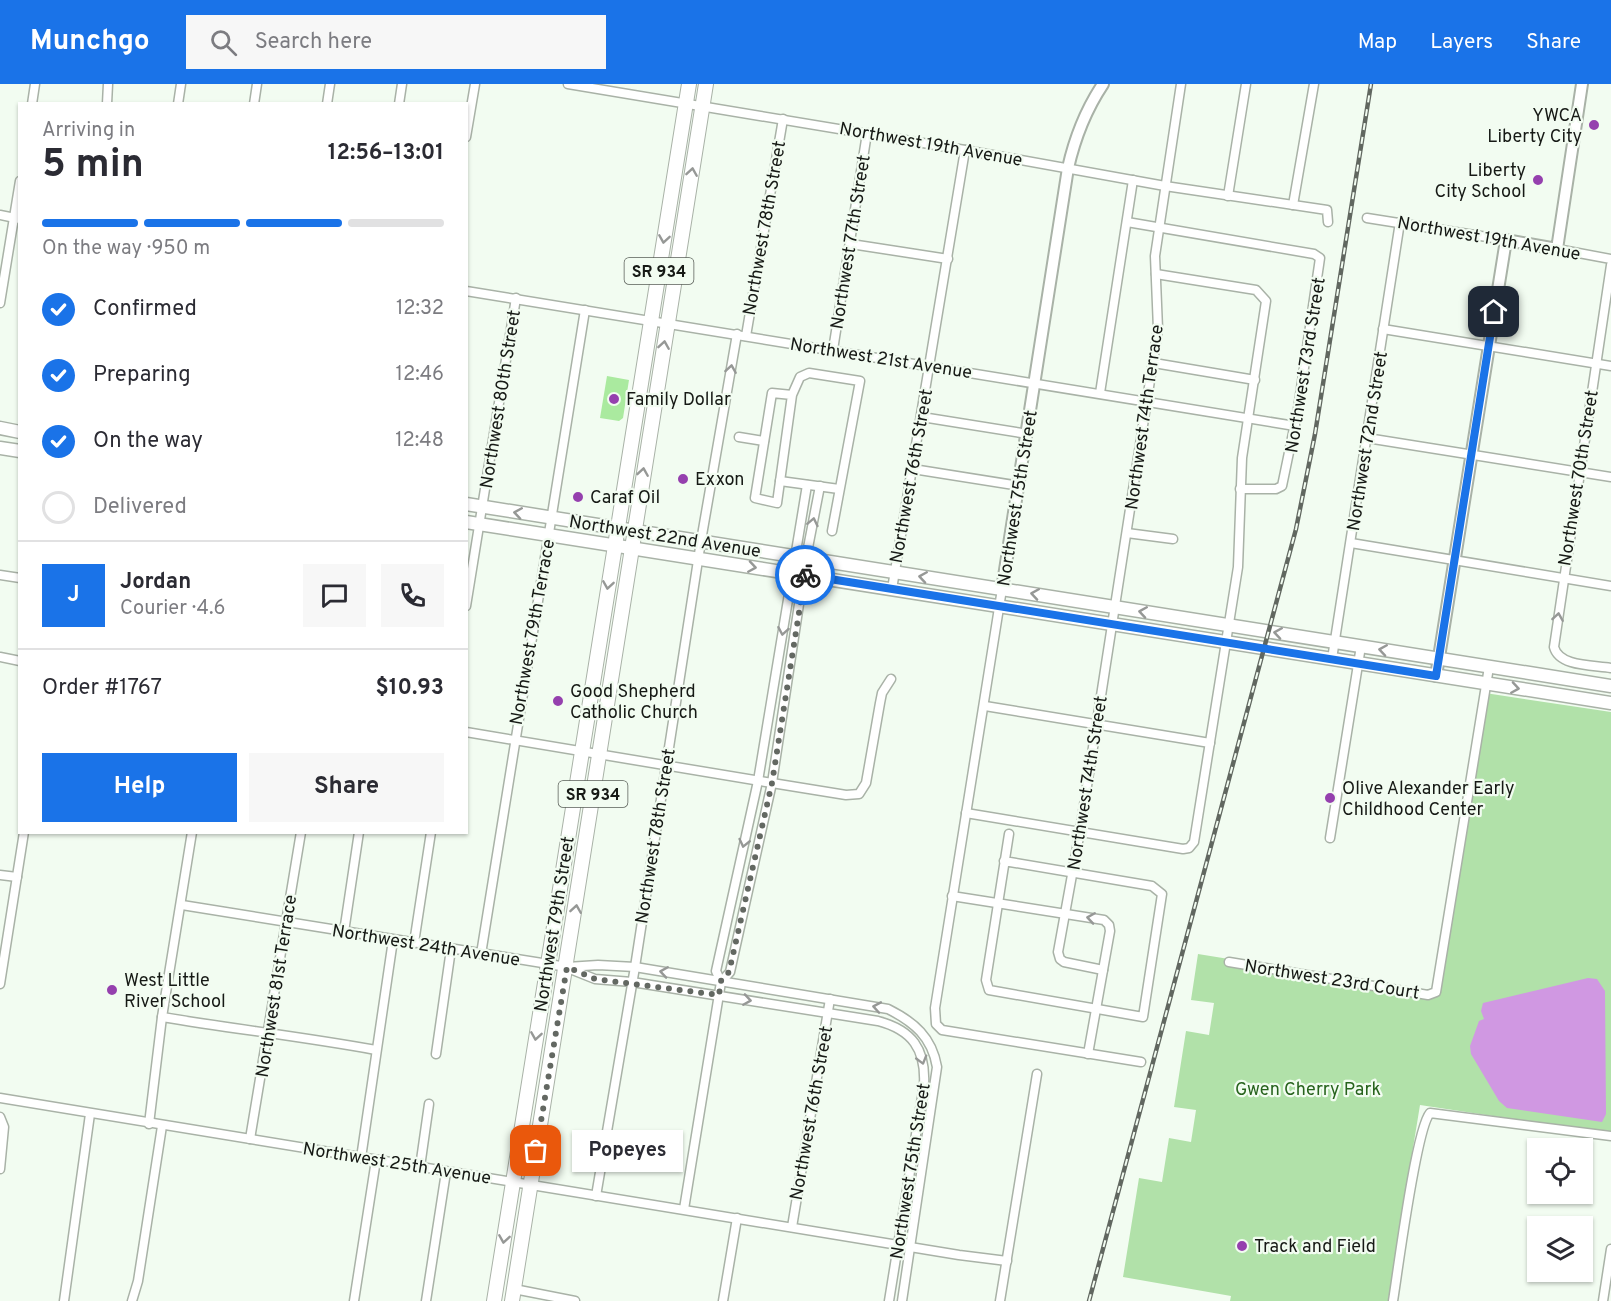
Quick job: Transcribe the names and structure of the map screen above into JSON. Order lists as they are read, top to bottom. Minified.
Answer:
{"streets":{"main road":["SR 934","Northwest 22nd Avenue","Northwest 79th Street"],"street":["Northwest 19th Avenue","Northwest 78th Street","Northwest 77th Street","Northwest 21st Avenue","Northwest 73rd Street","Northwest 80th Street","Northwest 74th Terrace","Northwest 72nd Street","Northwest 76th Street","Northwest 70th Street","Northwest 75th Street","Northwest 79th Terrace","Northwest 74th Street","Northwest 24th Avenue","Northwest 23rd Court","Northwest 81st Terrace","Northwest 25th Avenue"]},"crossings":[["Northwest 19th Avenue","Northwest 78th Street"],["Northwest 19th Avenue","Northwest 77th Street"],["Northwest 19th Avenue","Northwest 74th Terrace"],["Northwest 19th Avenue","Northwest 72nd Street"],["Northwest 19th Avenue","Northwest 76th Street"],["Northwest 19th Avenue","Northwest 75th Street"],["Northwest 19th Avenue","Northwest 79th Street"],["Northwest 78th Street","Northwest 21st Avenue"],["Northwest 78th Street","Northwest 75th Street"],["Northwest 78th Street","Northwest 22nd Avenue"],["Northwest 78th Street","Northwest 24th Avenue"],["Northwest 78th Street","Northwest 25th Avenue"],["Northwest 77th Street","Northwest 21st Avenue"],["Northwest 21st Avenue","Northwest 73rd Street"],["Northwest 21st Avenue","Northwest 80th Street"],["Northwest 21st Avenue","Northwest 74th Terrace"],["Northwest 21st Avenue","Northwest 76th Street"],["Northwest 21st Avenue","Northwest 75th Street"],["Northwest 21st Avenue","Northwest 79th Terrace"],["Northwest 21st Avenue","Northwest 79th Street"],["Northwest 73rd Street","Northwest 74th Terrace"],["Northwest 80th Street","Northwest 22nd Avenue"],["Northwest 74th Terrace","Northwest 22nd Avenue"],["Northwest 74th Terrace","Northwest 74th Street"],["Northwest 72nd Street","Northwest 22nd Avenue"],["Northwest 76th Street","Northwest 75th Street"],["Northwest 76th Street","Northwest 22nd Avenue"],["Northwest 76th Street","Northwest 24th Avenue"],["Northwest 76th Street","Northwest 25th Avenue"],["Northwest 75th Street","Northwest 22nd Avenue"],["Northwest 75th Street","Northwest 79th Street"],["Northwest 75th Street","Northwest 24th Avenue"],["Northwest 75th Street","Northwest 25th Avenue"],["Northwest 22nd Avenue","Northwest 79th Terrace"],["Northwest 22nd Avenue","Northwest 74th Street"],["Northwest 22nd Avenue","Northwest 79th Street"],["Northwest 22nd Avenue","Northwest 23rd Court"],["Northwest 79th Terrace","Northwest 24th Avenue"],["Northwest 79th Street","Northwest 24th Avenue"],["Northwest 79th Street","Northwest 25th Avenue"],["Northwest 24th Avenue","Northwest 81st Terrace"],["Northwest 81st Terrace","Northwest 25th Avenue"]],"parks":["Gwen Cherry Park"],"places":["YWCA Liberty City","Liberty City School","Family Dollar","Exxon","Caraf Oil","Good Shepherd Catholic Church","Olive Alexander Early Childhood Center","West Little River School","Popeyes","Track and Field"],"page":{"header":"Munchgo","search":"Search here","nav":["Map","Layers","Share"],"heading":["5 min","Arriving in","12:56–13:01"],"panel":["Jordan","Courier · 4.6","Order #1767","$10.93"],"bar":"On the way · 950 m","list":[["Confirmed","12:32"],["Preparing","12:46"],["On the way","12:48"],"Delivered"],"round":"J","buttons":["Help","Share"],"bubble":"Popeyes"}}
